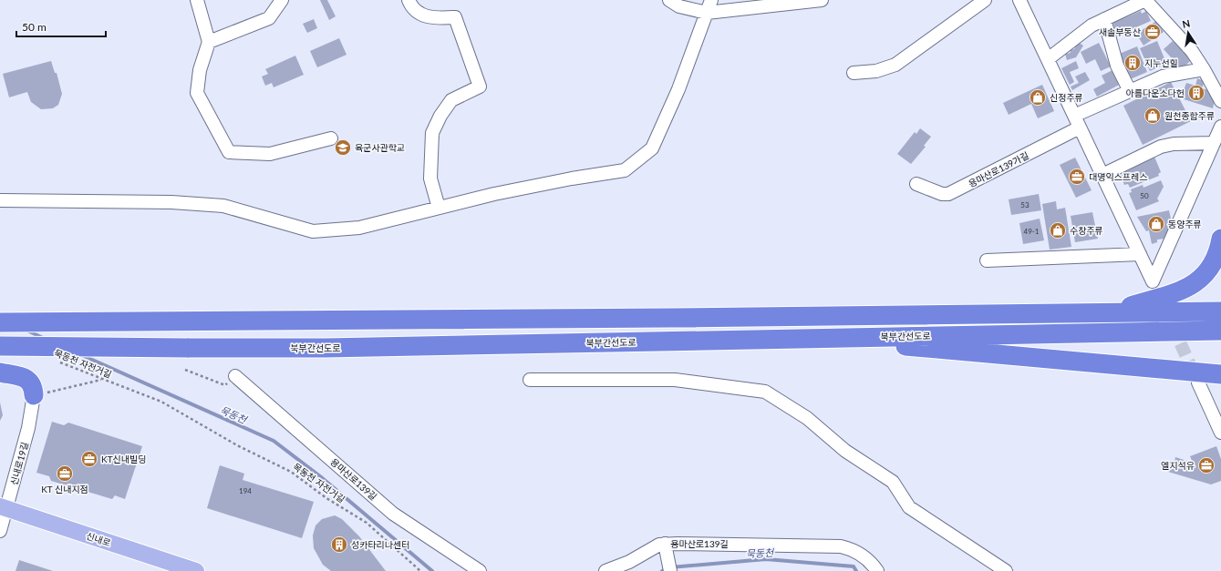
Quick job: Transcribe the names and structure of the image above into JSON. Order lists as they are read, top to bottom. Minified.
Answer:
{"streets":{"highway":["북부간선도로"],"main road":["신내로"],"street":["용마산로139가길","신내로19길","용마산로139길"],"path":["묵동천 자전거길","목동천 자전거길"]},"crossings":[["묵동천 자전거길","목동천 자전거길"],["신내로19길","신내로"]],"water":["묵동천"],"places":{"office":["새솔부동산","대명익스프레스","KT신내빌딩","엘지석유","KT 신내지점"],"building":["지누선힐","아름다운소다헌","성카타리나센터"],"shop":["신정주류","원천종합주류","동양주류","수창주류"],"school or university":["육군사관학교"]},"house_numbers":["50","53","49-1","194"],"scale_bar":"50 m","north":"top"}
